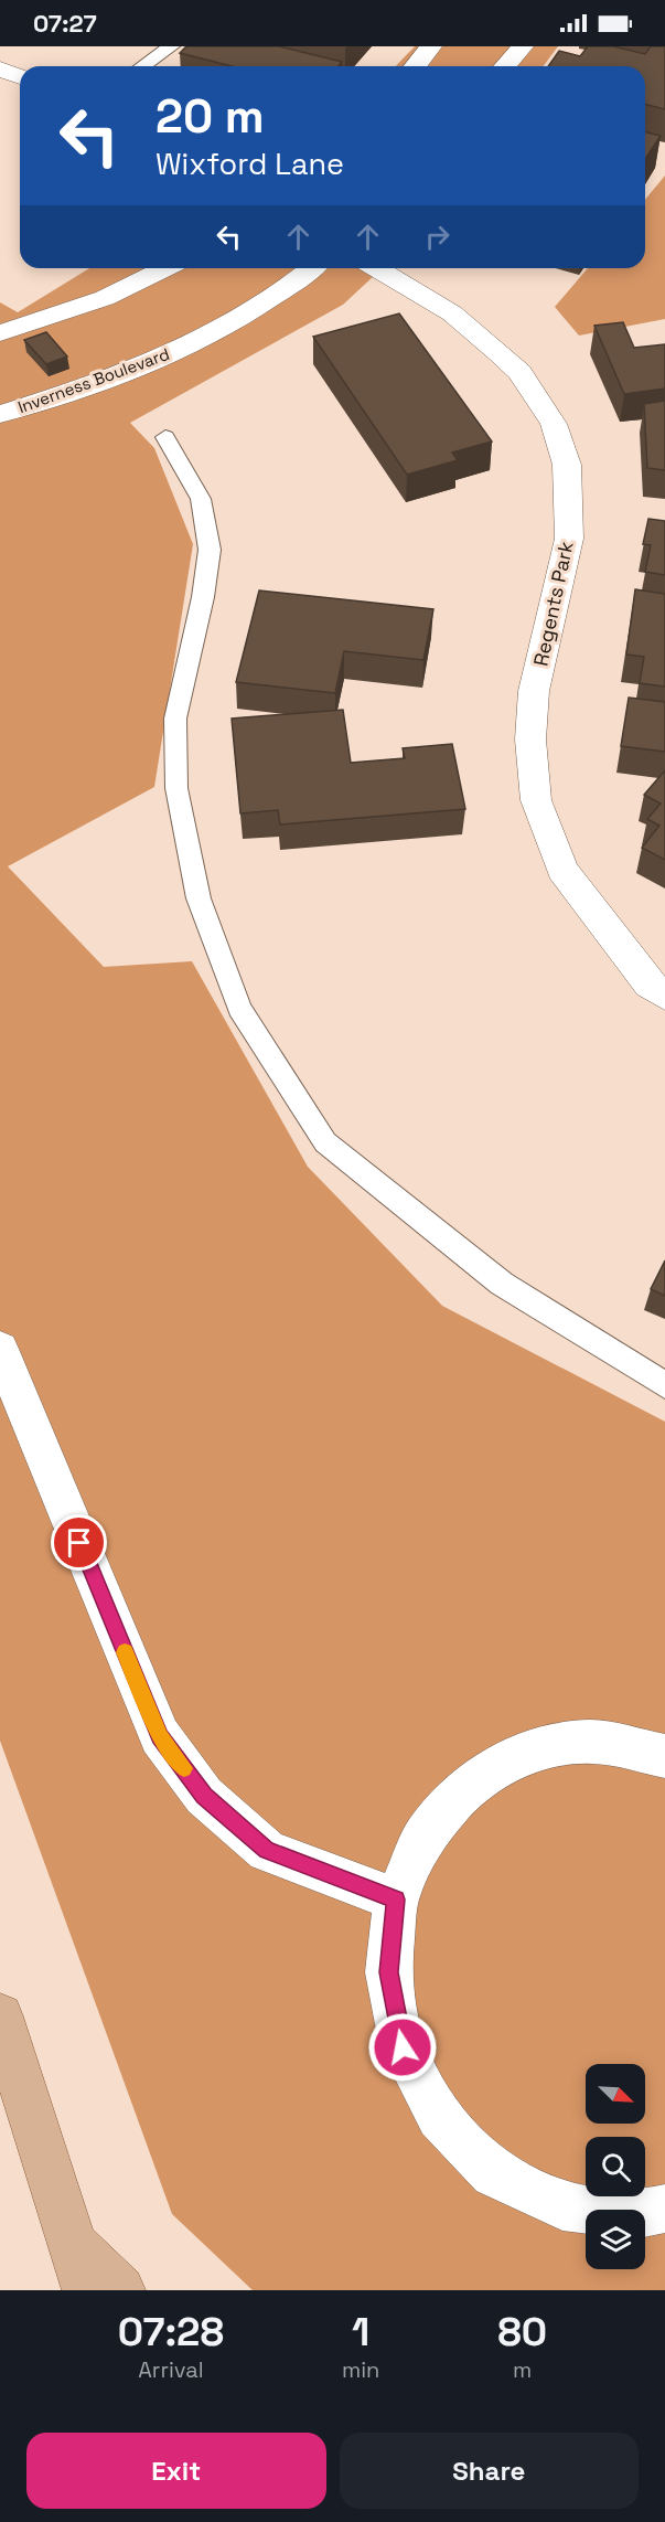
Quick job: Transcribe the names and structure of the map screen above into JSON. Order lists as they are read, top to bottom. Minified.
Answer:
{"streets":{"street":["Inverness Boulevard","Regents Park"]},"north":"bottom right","page":{"status":"07:27","turn":["20 m","Wixford Lane"],"eta":["07:28","Arrival","1","min","80","m"],"buttons":["Exit","Share"]}}
